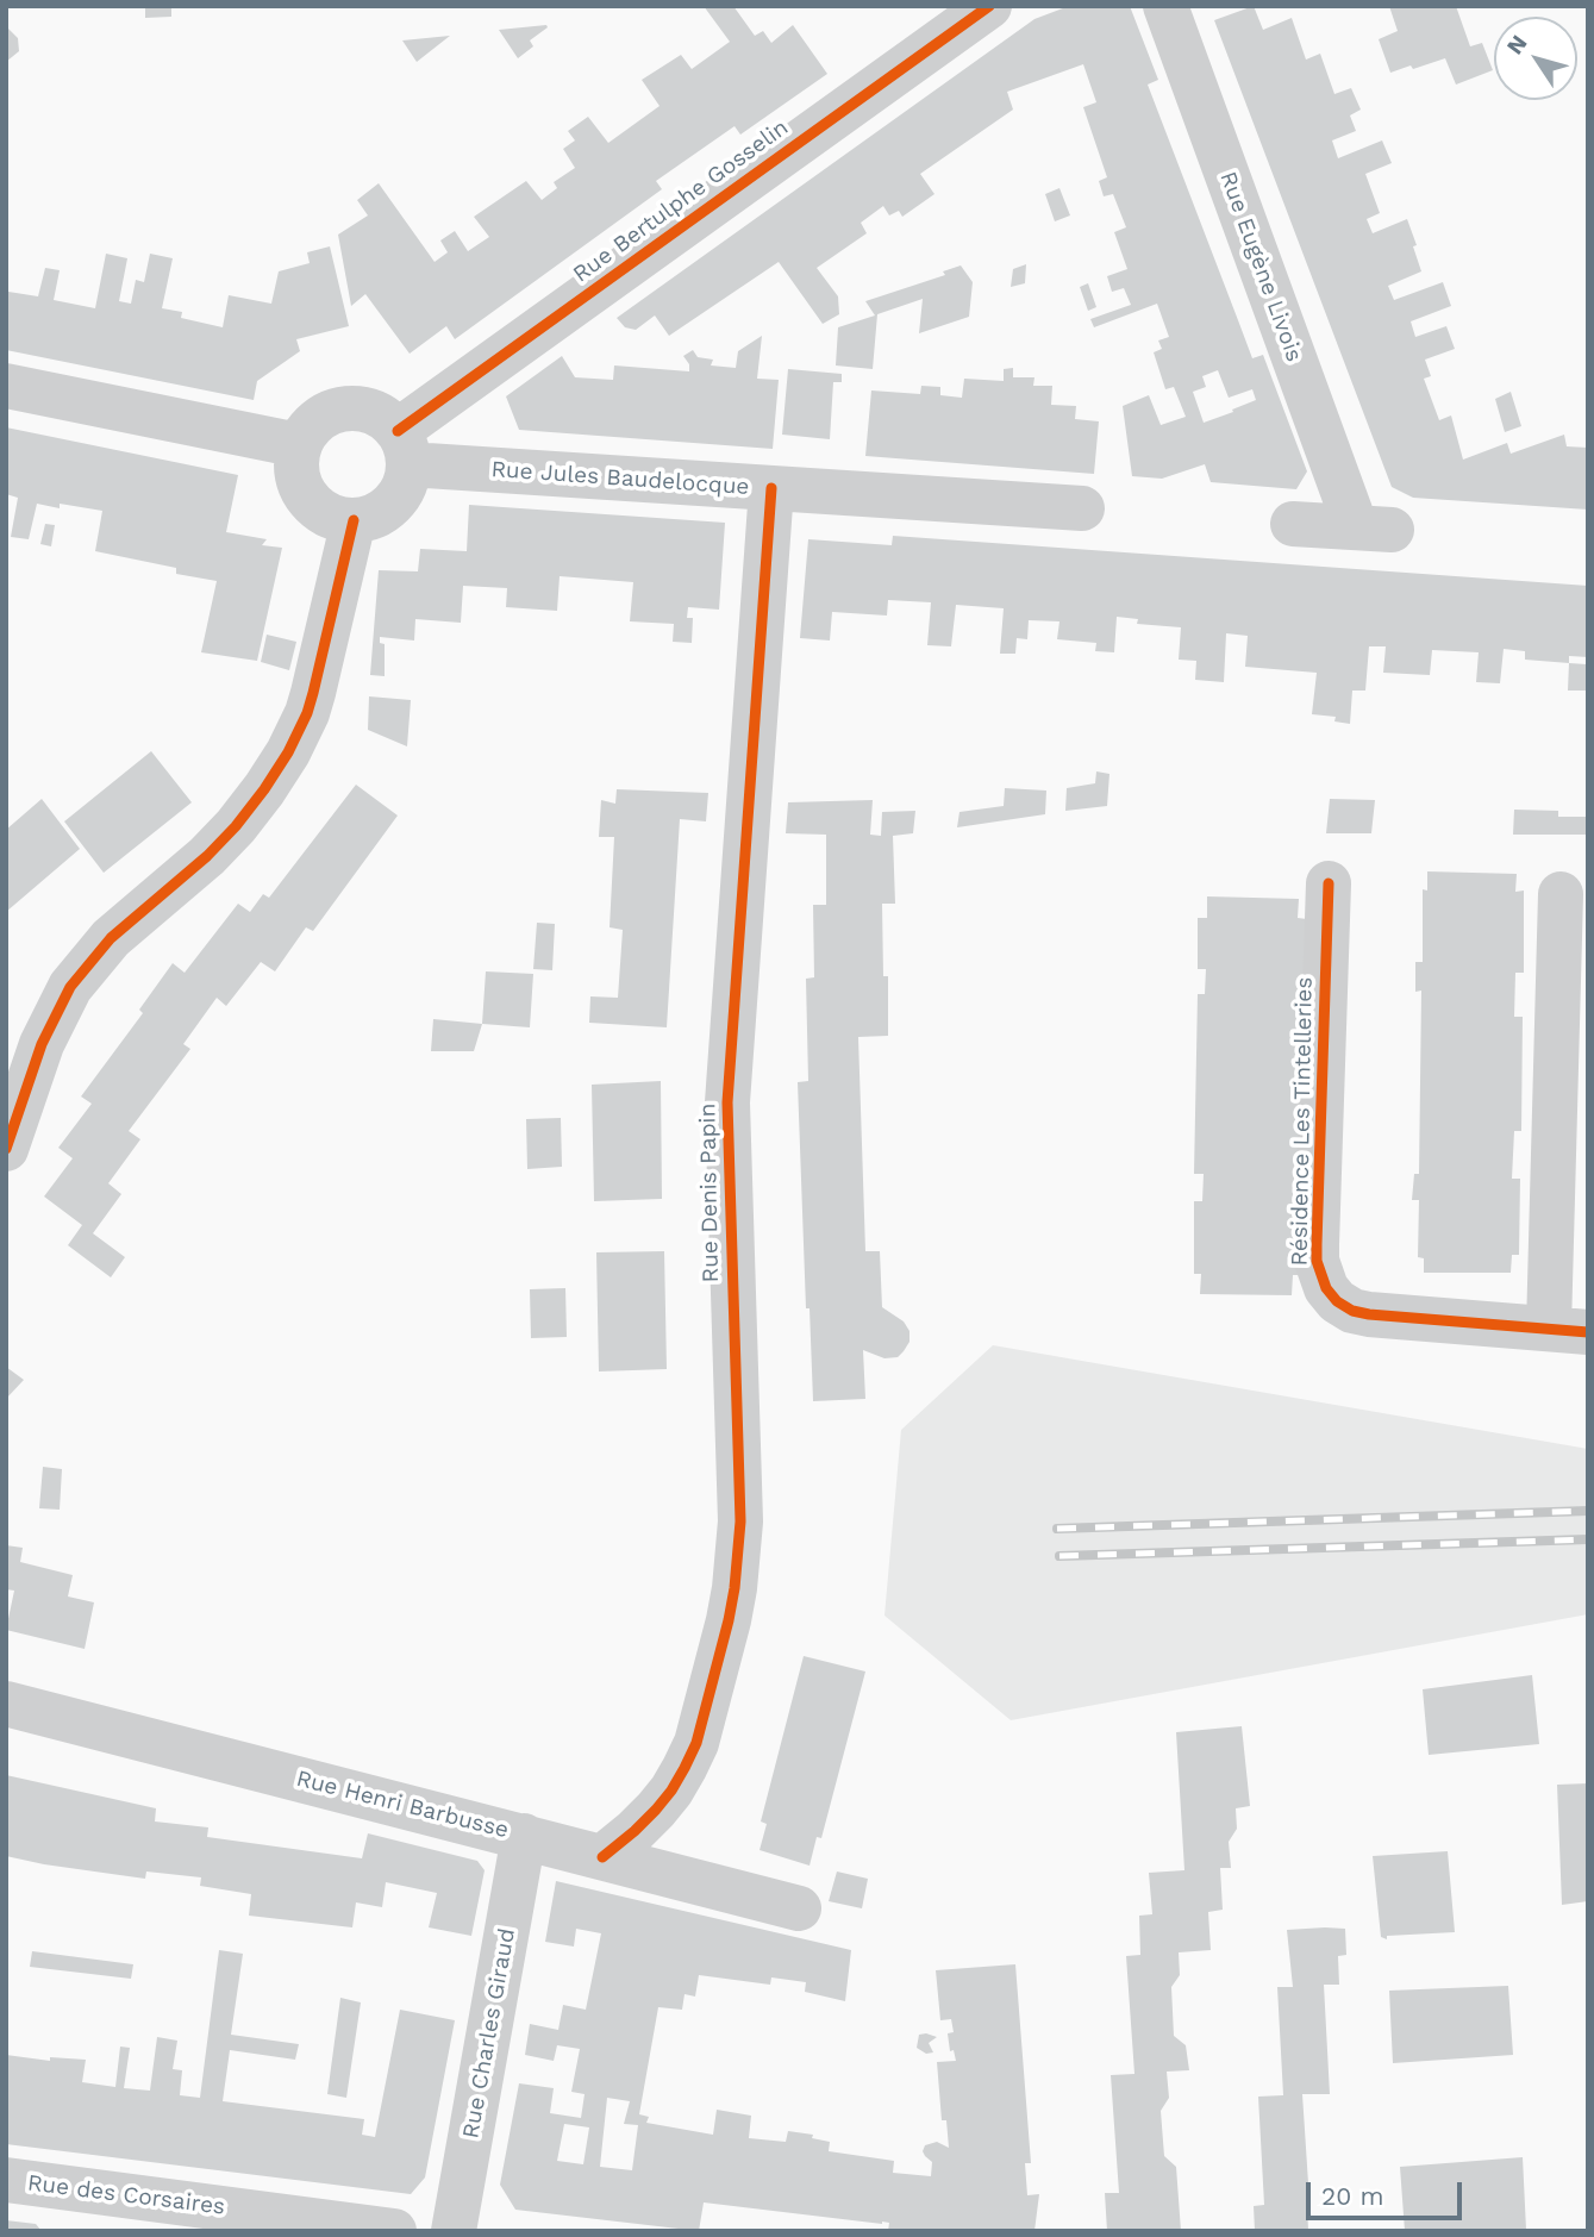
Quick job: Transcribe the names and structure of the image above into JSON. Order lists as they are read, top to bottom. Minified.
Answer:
{"streets":{"street":["Rue Bertulphe Gosselin","Rue Eugène Livois","Rue Jules Baudelocque","Résidence Les Tintelleries","Rue Denis Papin","Rue Henri Barbusse","Rue Charles Giraud","Rue des Corsaires"]},"crossings":[["Rue Bertulphe Gosselin","Rue Jules Baudelocque"],["Rue Jules Baudelocque","Rue Denis Papin"],["Rue Denis Papin","Rue Henri Barbusse"],["Rue Henri Barbusse","Rue Charles Giraud"]],"scale_bar":"20 m","north":"top left"}
